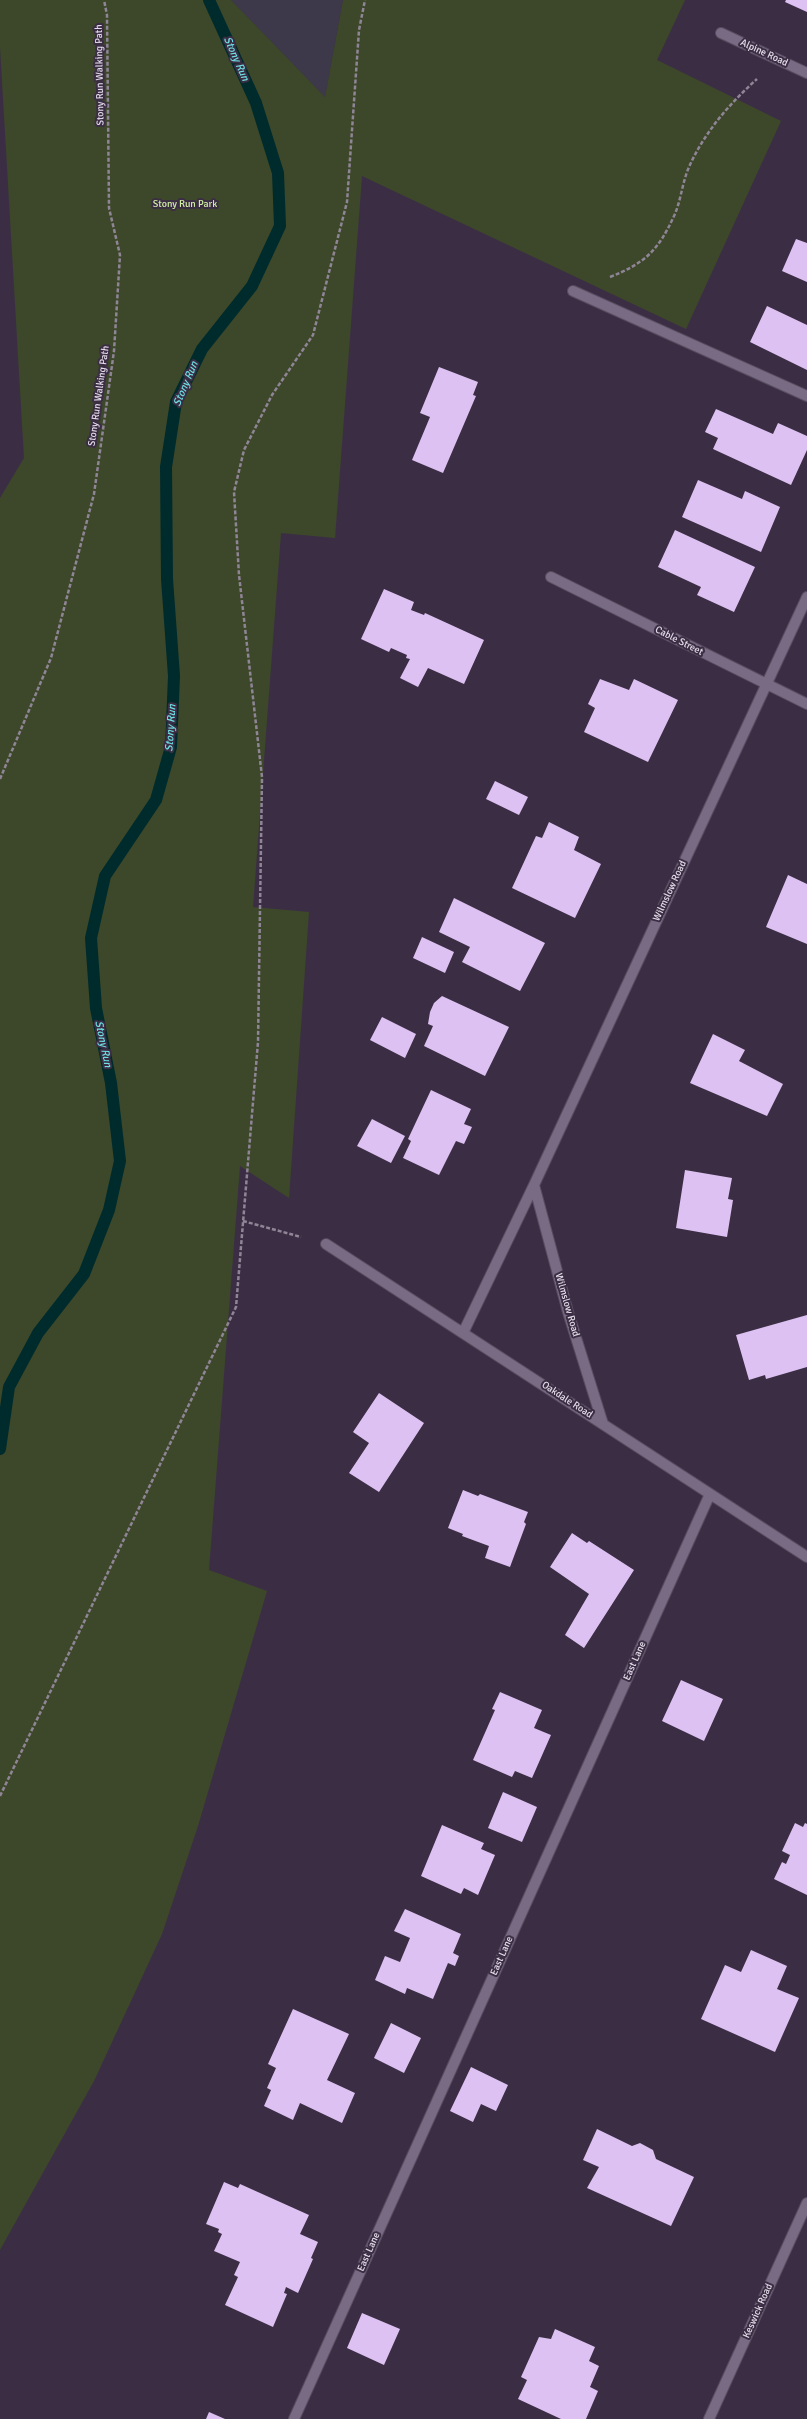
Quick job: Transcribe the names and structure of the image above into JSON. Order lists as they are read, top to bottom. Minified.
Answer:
{"streets":{"street":["Alpine Road","Cable Street","Wilmslow Road","Oakdale Road","East Lane","Keswick Road"],"path":["Stony Run Walking Path"]},"crossings":[["Cable Street","Wilmslow Road"],["Wilmslow Road","Oakdale Road"],["Oakdale Road","East Lane"]],"water":["Stony Run"],"parks":["Stony Run Park"]}
